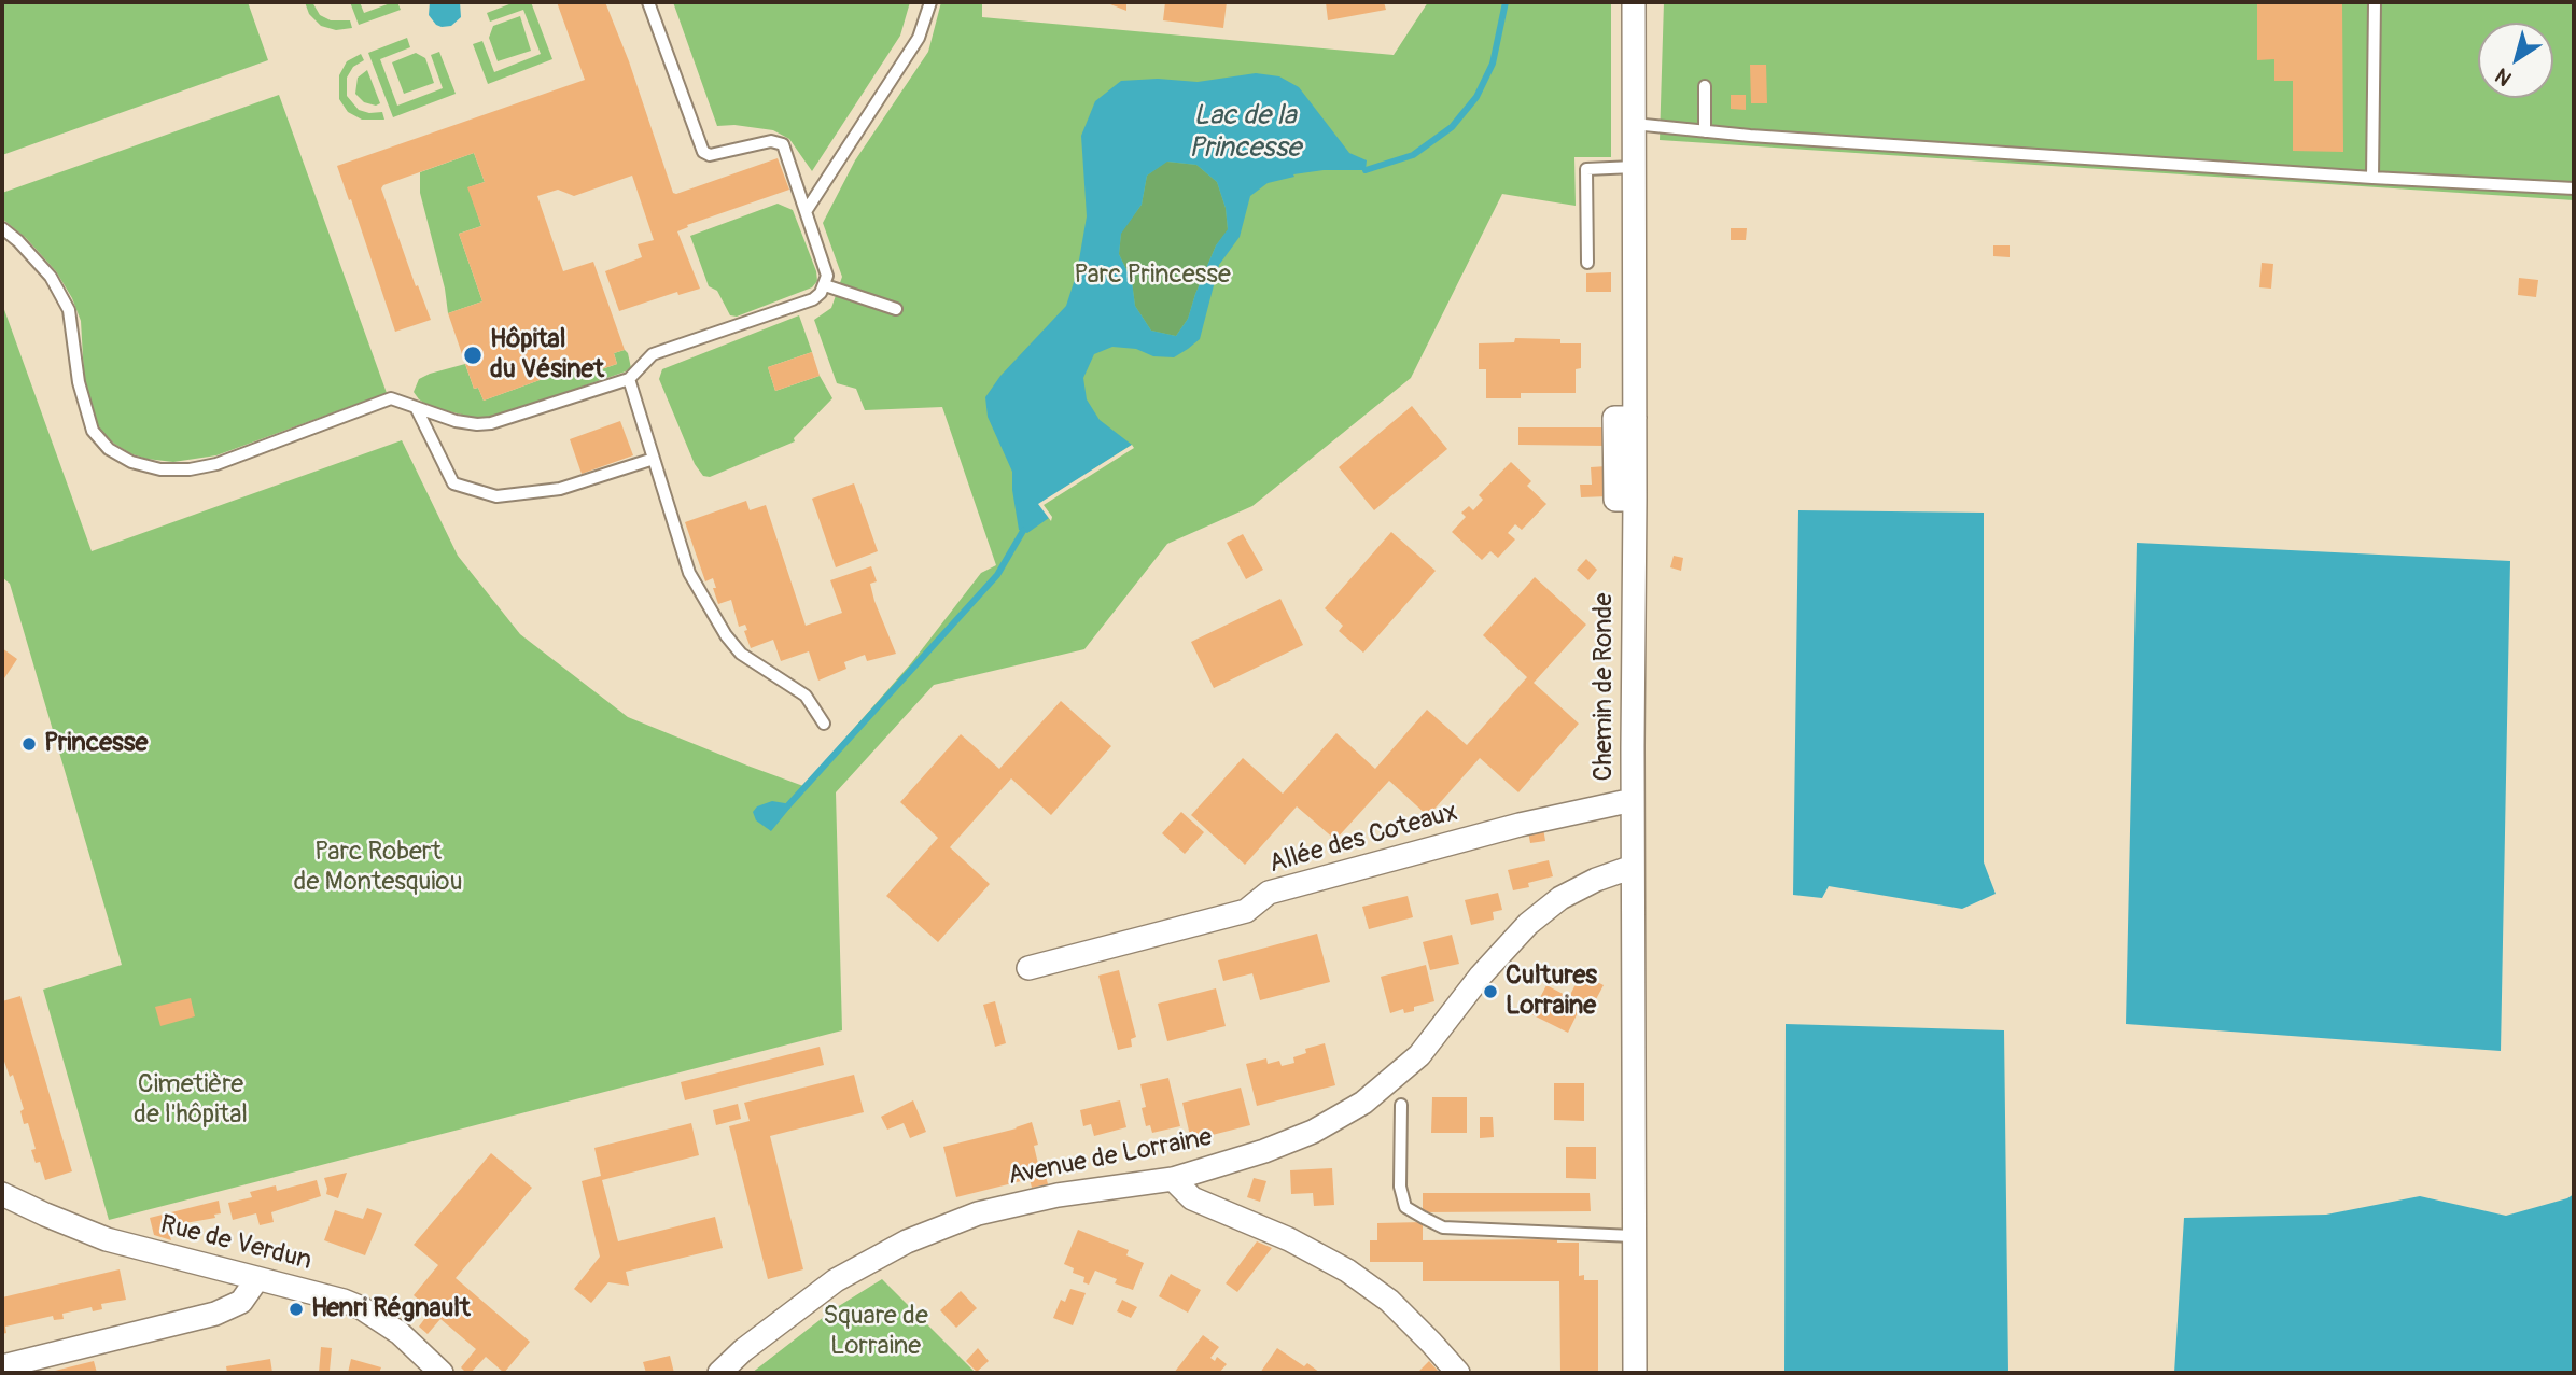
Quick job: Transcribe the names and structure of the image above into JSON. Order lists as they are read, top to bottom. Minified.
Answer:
{"streets":{"street":["Chemin de Ronde","Allée des Coteaux","Avenue de Lorraine","Rue de Verdun"]},"crossings":[["Chemin de Ronde","Allée des Coteaux"],["Chemin de Ronde","Avenue de Lorraine"]],"water":["Lac de la Princesse"],"parks":["Parc Princesse","Parc Robert de Montesquiou","Cimetière de l'hôpital","Square de Lorraine"],"places":["Hôpital du Vésinet","Princesse","Cultures Lorraine","Henri Régnault"],"north":"bottom left"}
